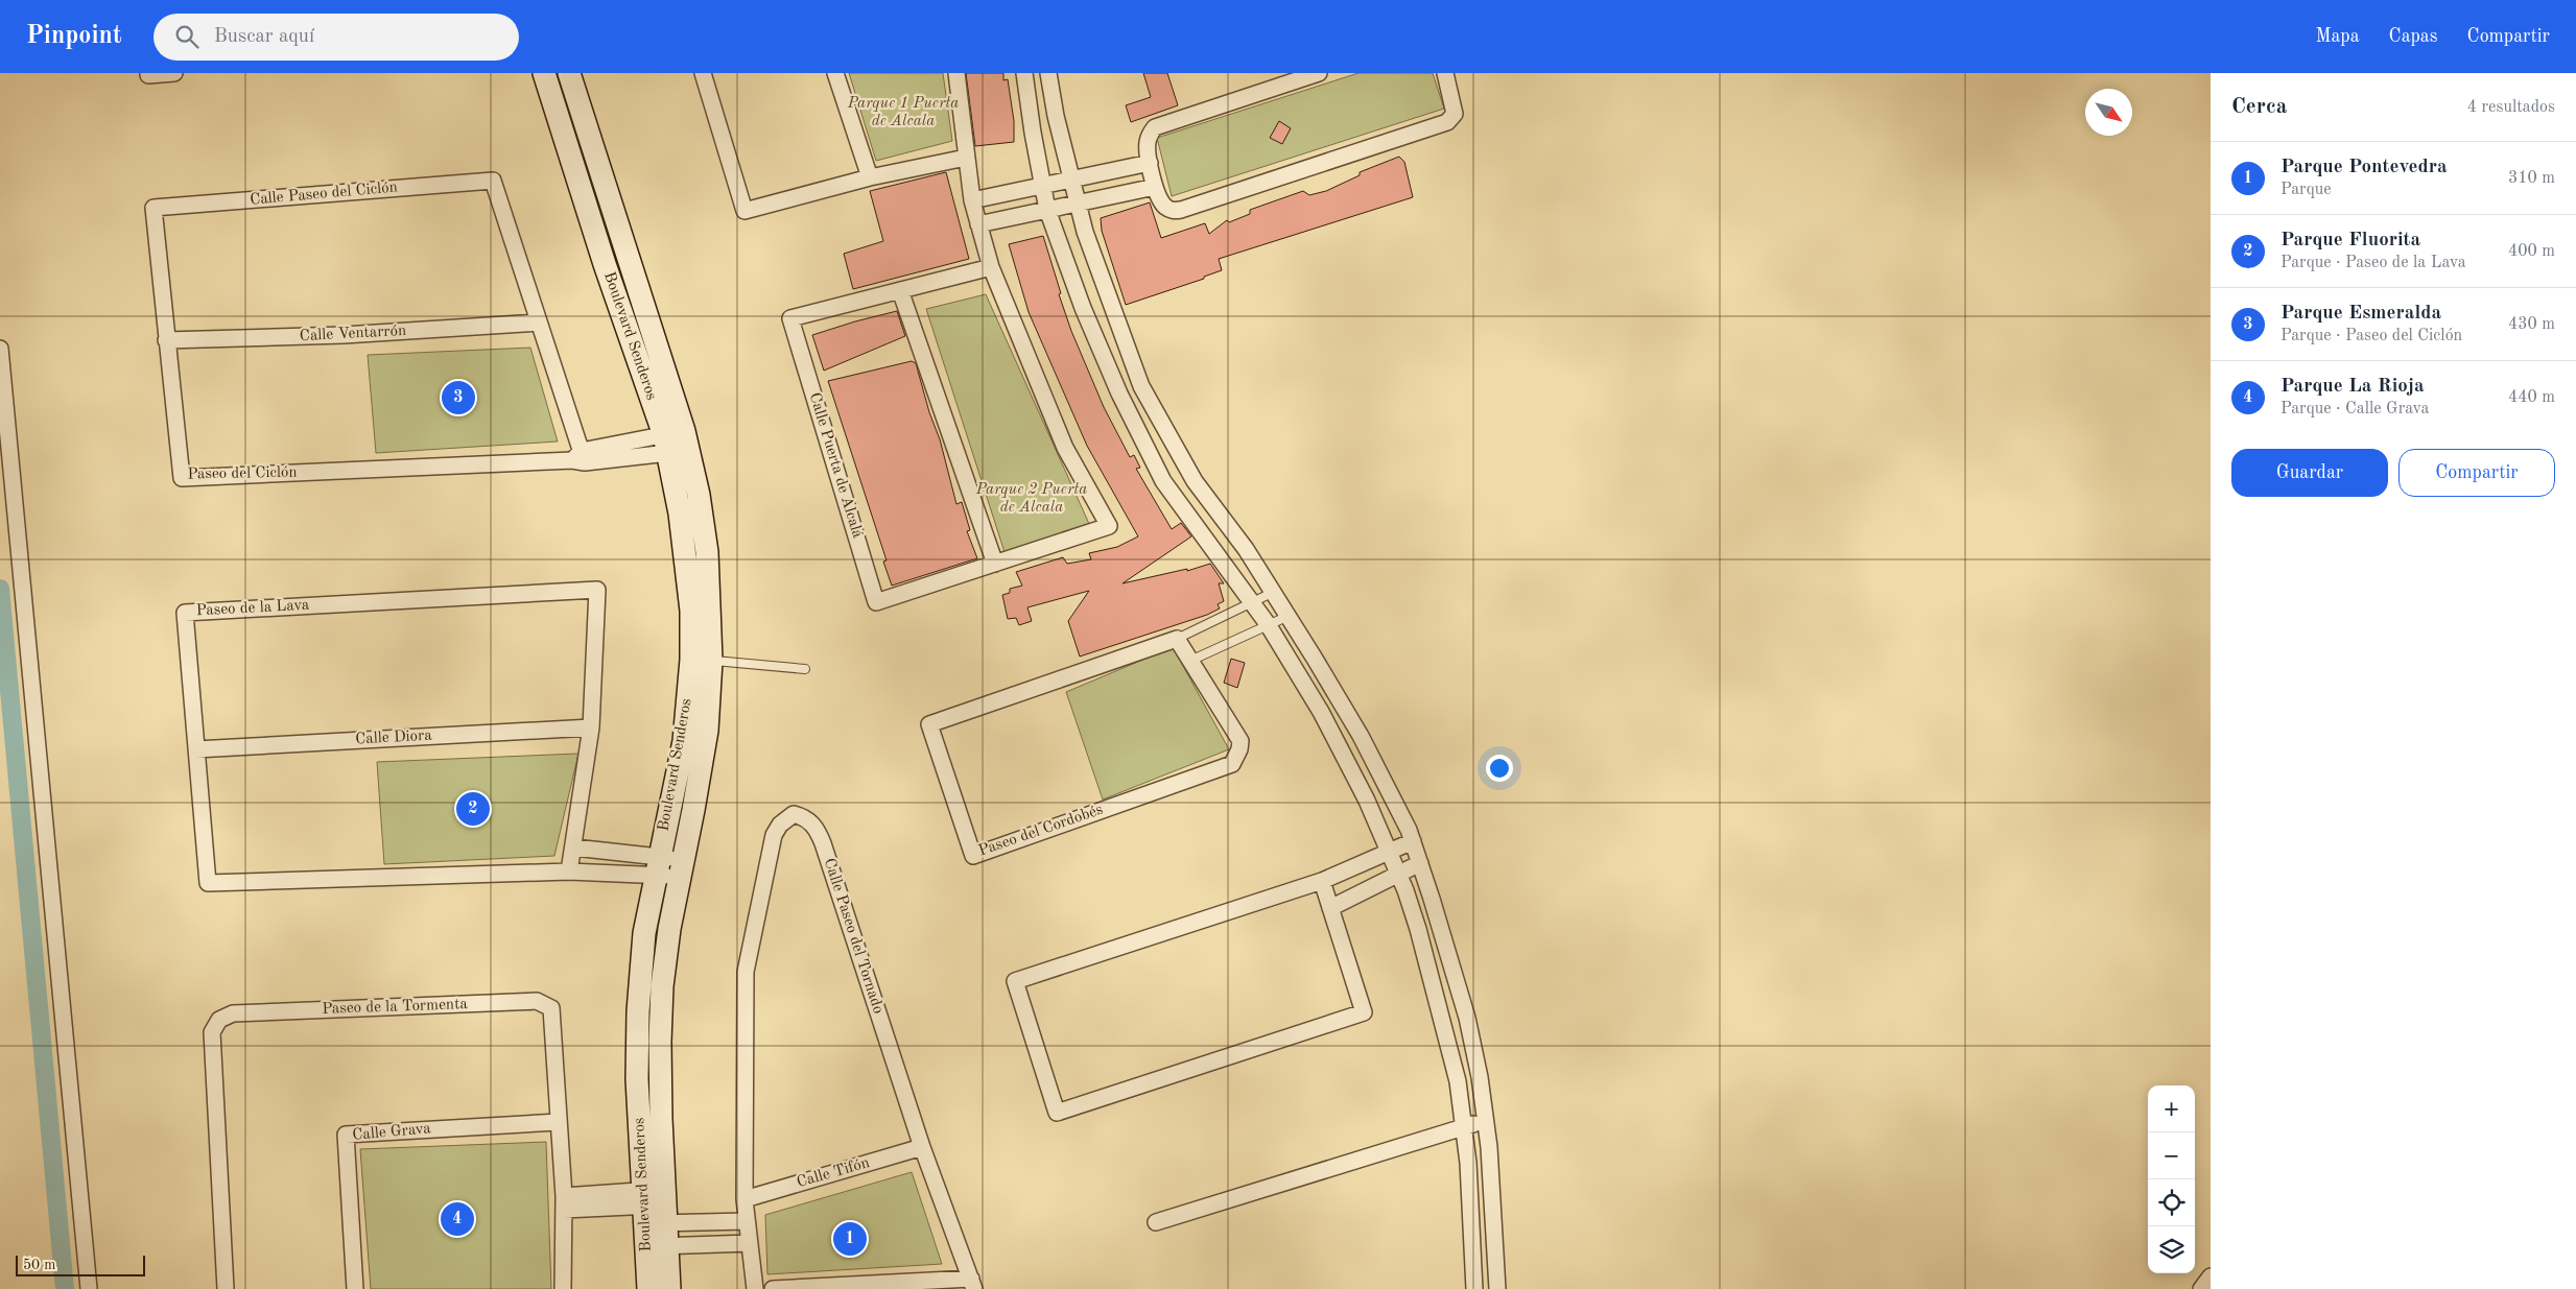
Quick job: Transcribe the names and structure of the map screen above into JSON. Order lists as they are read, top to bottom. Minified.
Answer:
{"streets":{"main road":["Boulevard Senderos"],"street":["Calle Paseo del Ciclón","Calle Ventarrón","Calle Puerta de Alcalá","Paseo del Ciclón","Paseo de la Lava","Calle Diora","Paseo del Cordobés","Calle Paseo del Tornado","Paseo de la Tormenta","Calle Grava","Calle Tifón"]},"crossings":[["Calle Paseo del Ciclón","Calle Ventarrón"],["Calle Paseo del Ciclón","Paseo del Ciclón"],["Calle Ventarrón","Paseo del Ciclón"],["Boulevard Senderos","Paseo del Ciclón"],["Boulevard Senderos","Paseo de la Lava"],["Paseo de la Lava","Calle Diora"],["Calle Paseo del Tornado","Calle Tifón"],["Paseo de la Tormenta","Calle Grava"]],"parks":["Parque 1 Puerta de Alcala","Parque 2 Puerta de Alcala"],"scale_bar":"50 m","north":"bottom right","page":{"header":"Pinpoint","search":"Buscar aquí","nav":["Mapa","Capas","Compartir"],"heading":["Cerca","4 resultados"],"list":[{"mark":"1","name":"Parque Pontevedra","note":"Parque","value":"310 m"},{"mark":"2","name":"Parque Fluorita","note":"Parque · Paseo de la Lava","value":"400 m"},{"mark":"3","name":"Parque Esmeralda","note":"Parque · Paseo del Ciclón","value":"430 m"},{"mark":"4","name":"Parque La Rioja","note":"Parque · Calle Grava","value":"440 m"}],"pins":["3","2","4","1"],"buttons":["Guardar","Compartir"],"map_buttons":["+","−"],"scale":"50 m"}}
